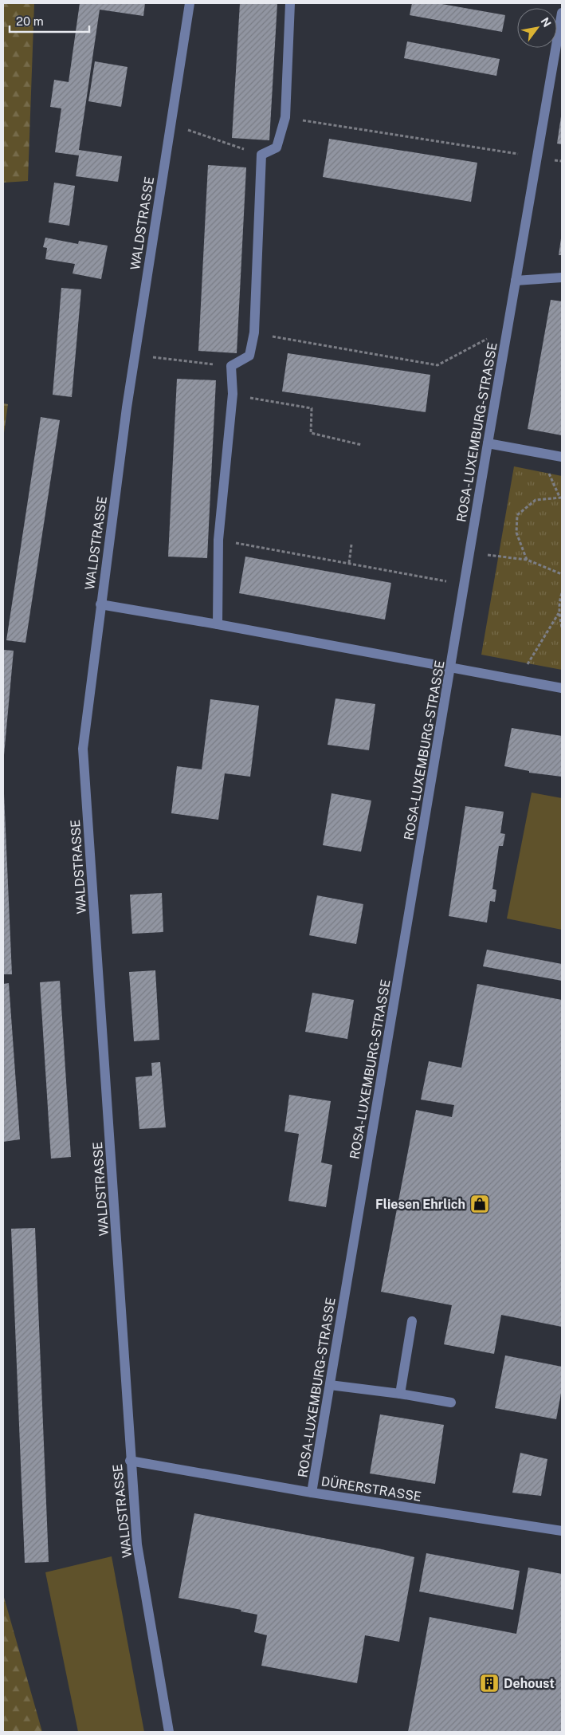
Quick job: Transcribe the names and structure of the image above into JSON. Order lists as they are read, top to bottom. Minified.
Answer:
{"streets":{"street":["WALDSTRASSE","ROSA-LUXEMBURG-STRASSE","DÜRERSTRASSE"]},"crossings":[["WALDSTRASSE","DÜRERSTRASSE"],["ROSA-LUXEMBURG-STRASSE","DÜRERSTRASSE"]],"places":{"shop":["Fliesen Ehrlich"],"building":["Dehoust"]},"scale_bar":"20 m","north":"top right"}
